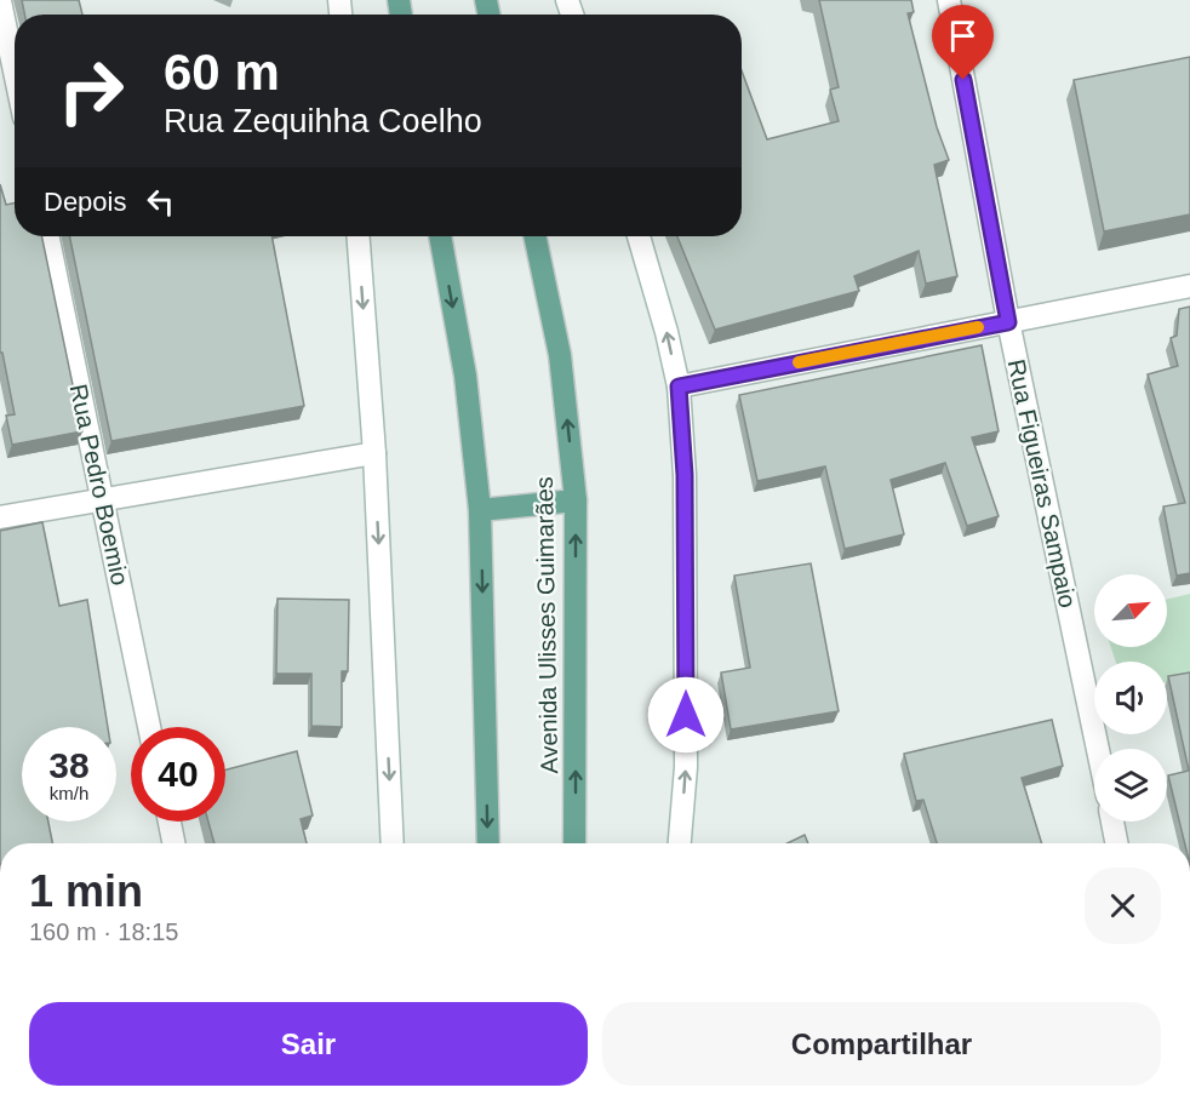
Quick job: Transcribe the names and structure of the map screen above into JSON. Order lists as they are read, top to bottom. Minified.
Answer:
{"streets":{"main road":["Avenida Ulisses Guimarães"],"street":["Rua Figueiras Sampaio","Rua Pedro Boemio"]},"north":"top right","page":{"turn":["60 m","Rua Zequihha Coelho"],"then":"Depois","speed":"38 km/h","limit":"40","heading":["1 min","160 m · 18:15"],"buttons":["Sair","Compartilhar"]}}
